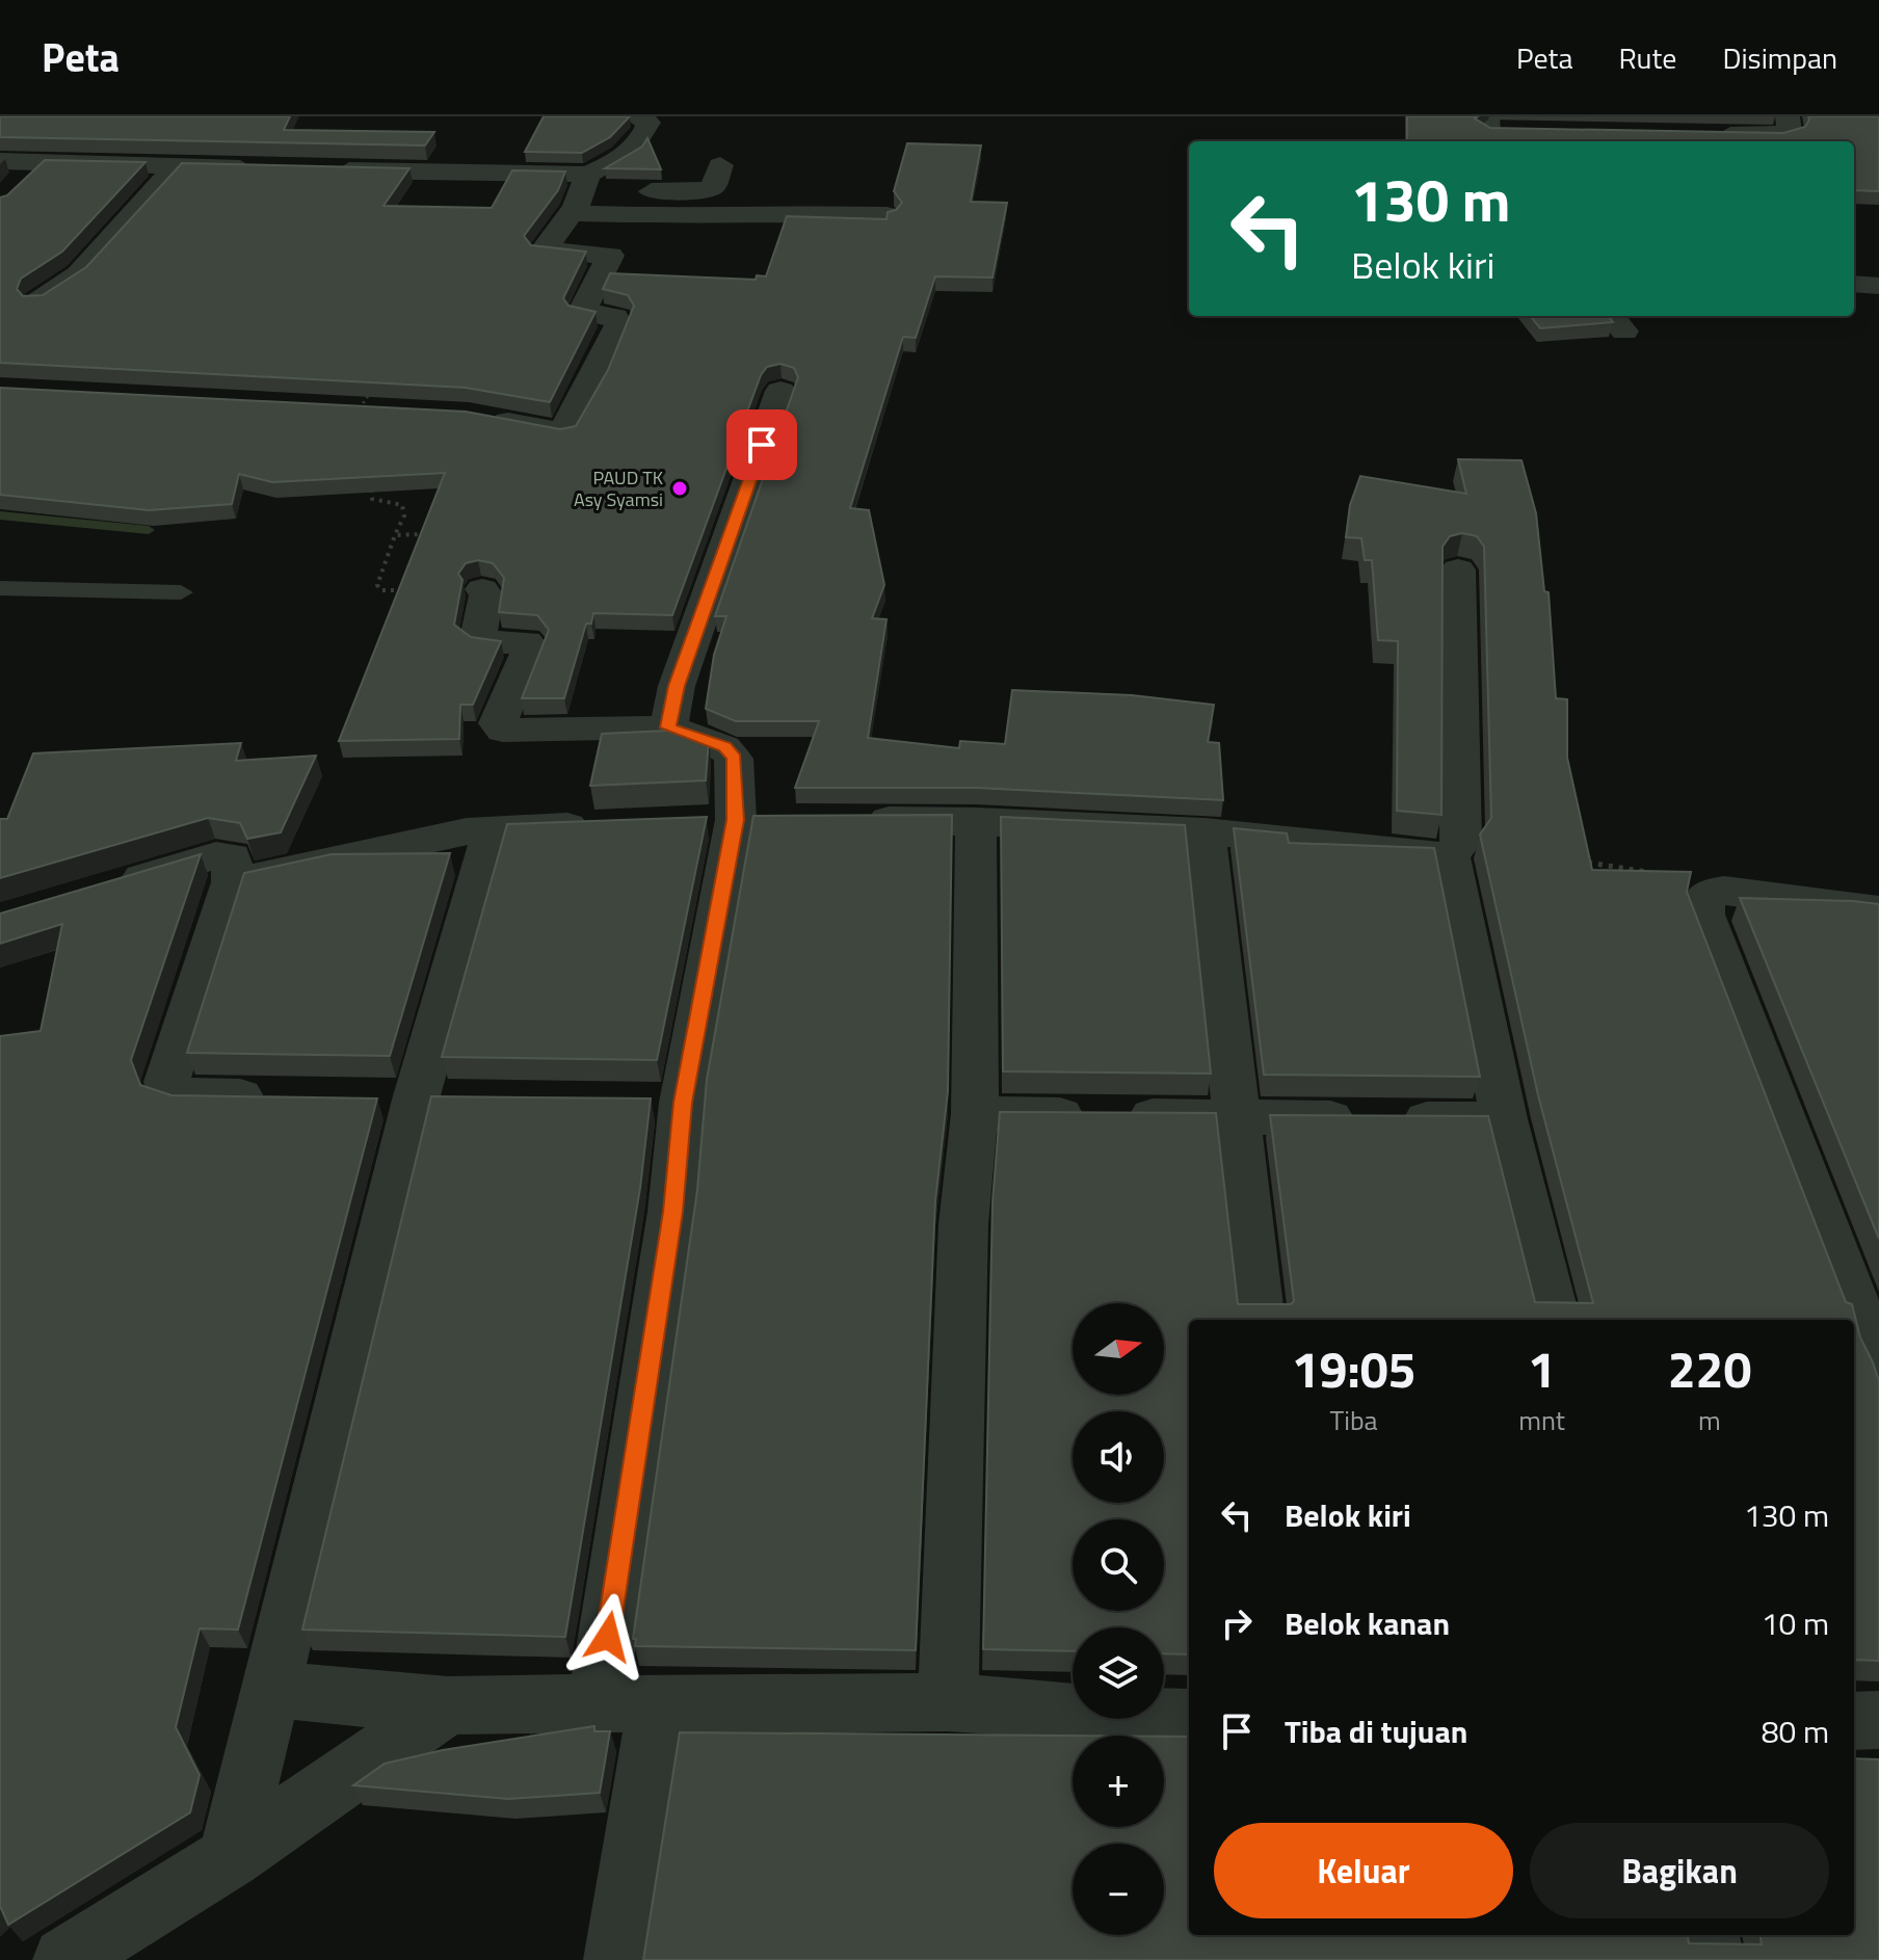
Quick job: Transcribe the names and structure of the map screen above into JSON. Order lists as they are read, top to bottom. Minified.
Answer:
{"places":["PAUD TK Asy Syamsi"],"north":"right","page":{"header":"Peta","nav":["Peta","Rute","Disimpan"],"turn":["130 m","Belok kiri"],"map_buttons":["+","−"],"eta":["19:05","Tiba","1","mnt","220","m"],"list":[{"name":"Belok kiri","value":"130 m"},{"name":"Belok kanan","value":"10 m"},{"name":"Tiba di tujuan","value":"80 m"}],"buttons":["Keluar","Bagikan"]}}
